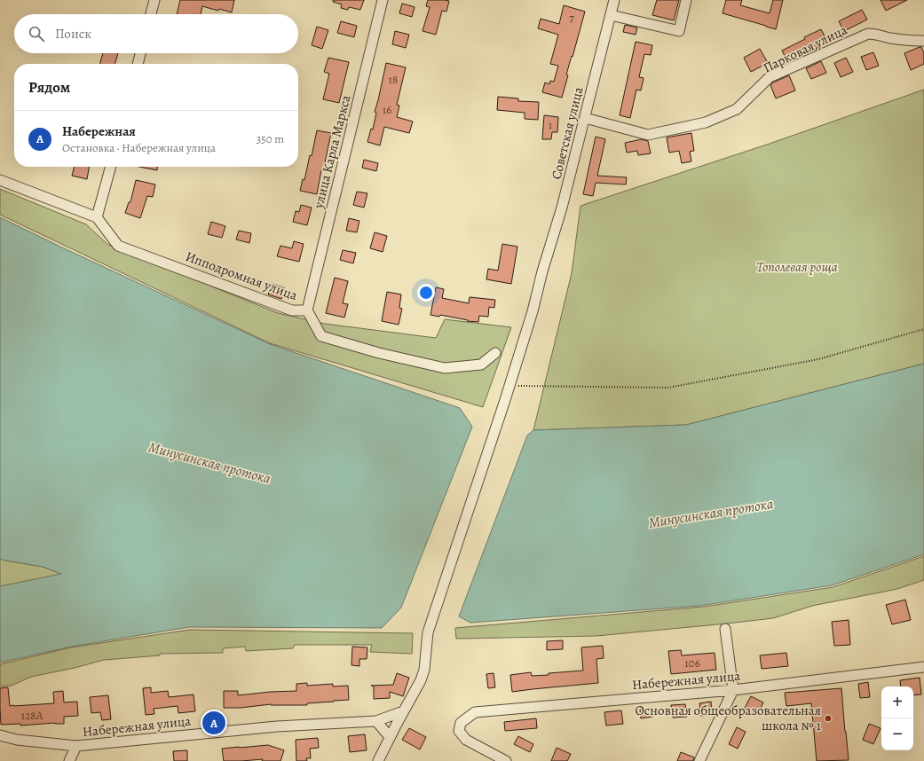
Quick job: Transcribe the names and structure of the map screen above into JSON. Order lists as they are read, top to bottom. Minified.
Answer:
{"streets":{"street":["Парковая улица","Советская улица","улица Карла Маркса","Ипподромная улица","Набережная улица"]},"crossings":[["Парковая улица","Советская улица"],["Советская улица","Набережная улица"],["улица Карла Маркса","Ипподромная улица"]],"water":["Минусинская протока"],"parks":["Тополевая роща"],"places":["Основная общеобразовательная школа № 1"],"house_numbers":["7","18","16","1","106","128А"],"page":{"search":"Поиск","heading":"Рядом","list":[{"mark":"A","name":"Набережная","note":"Остановка · Набережная улица","value":"350 m"}],"map_buttons":["+","−"],"pins":"A"}}
